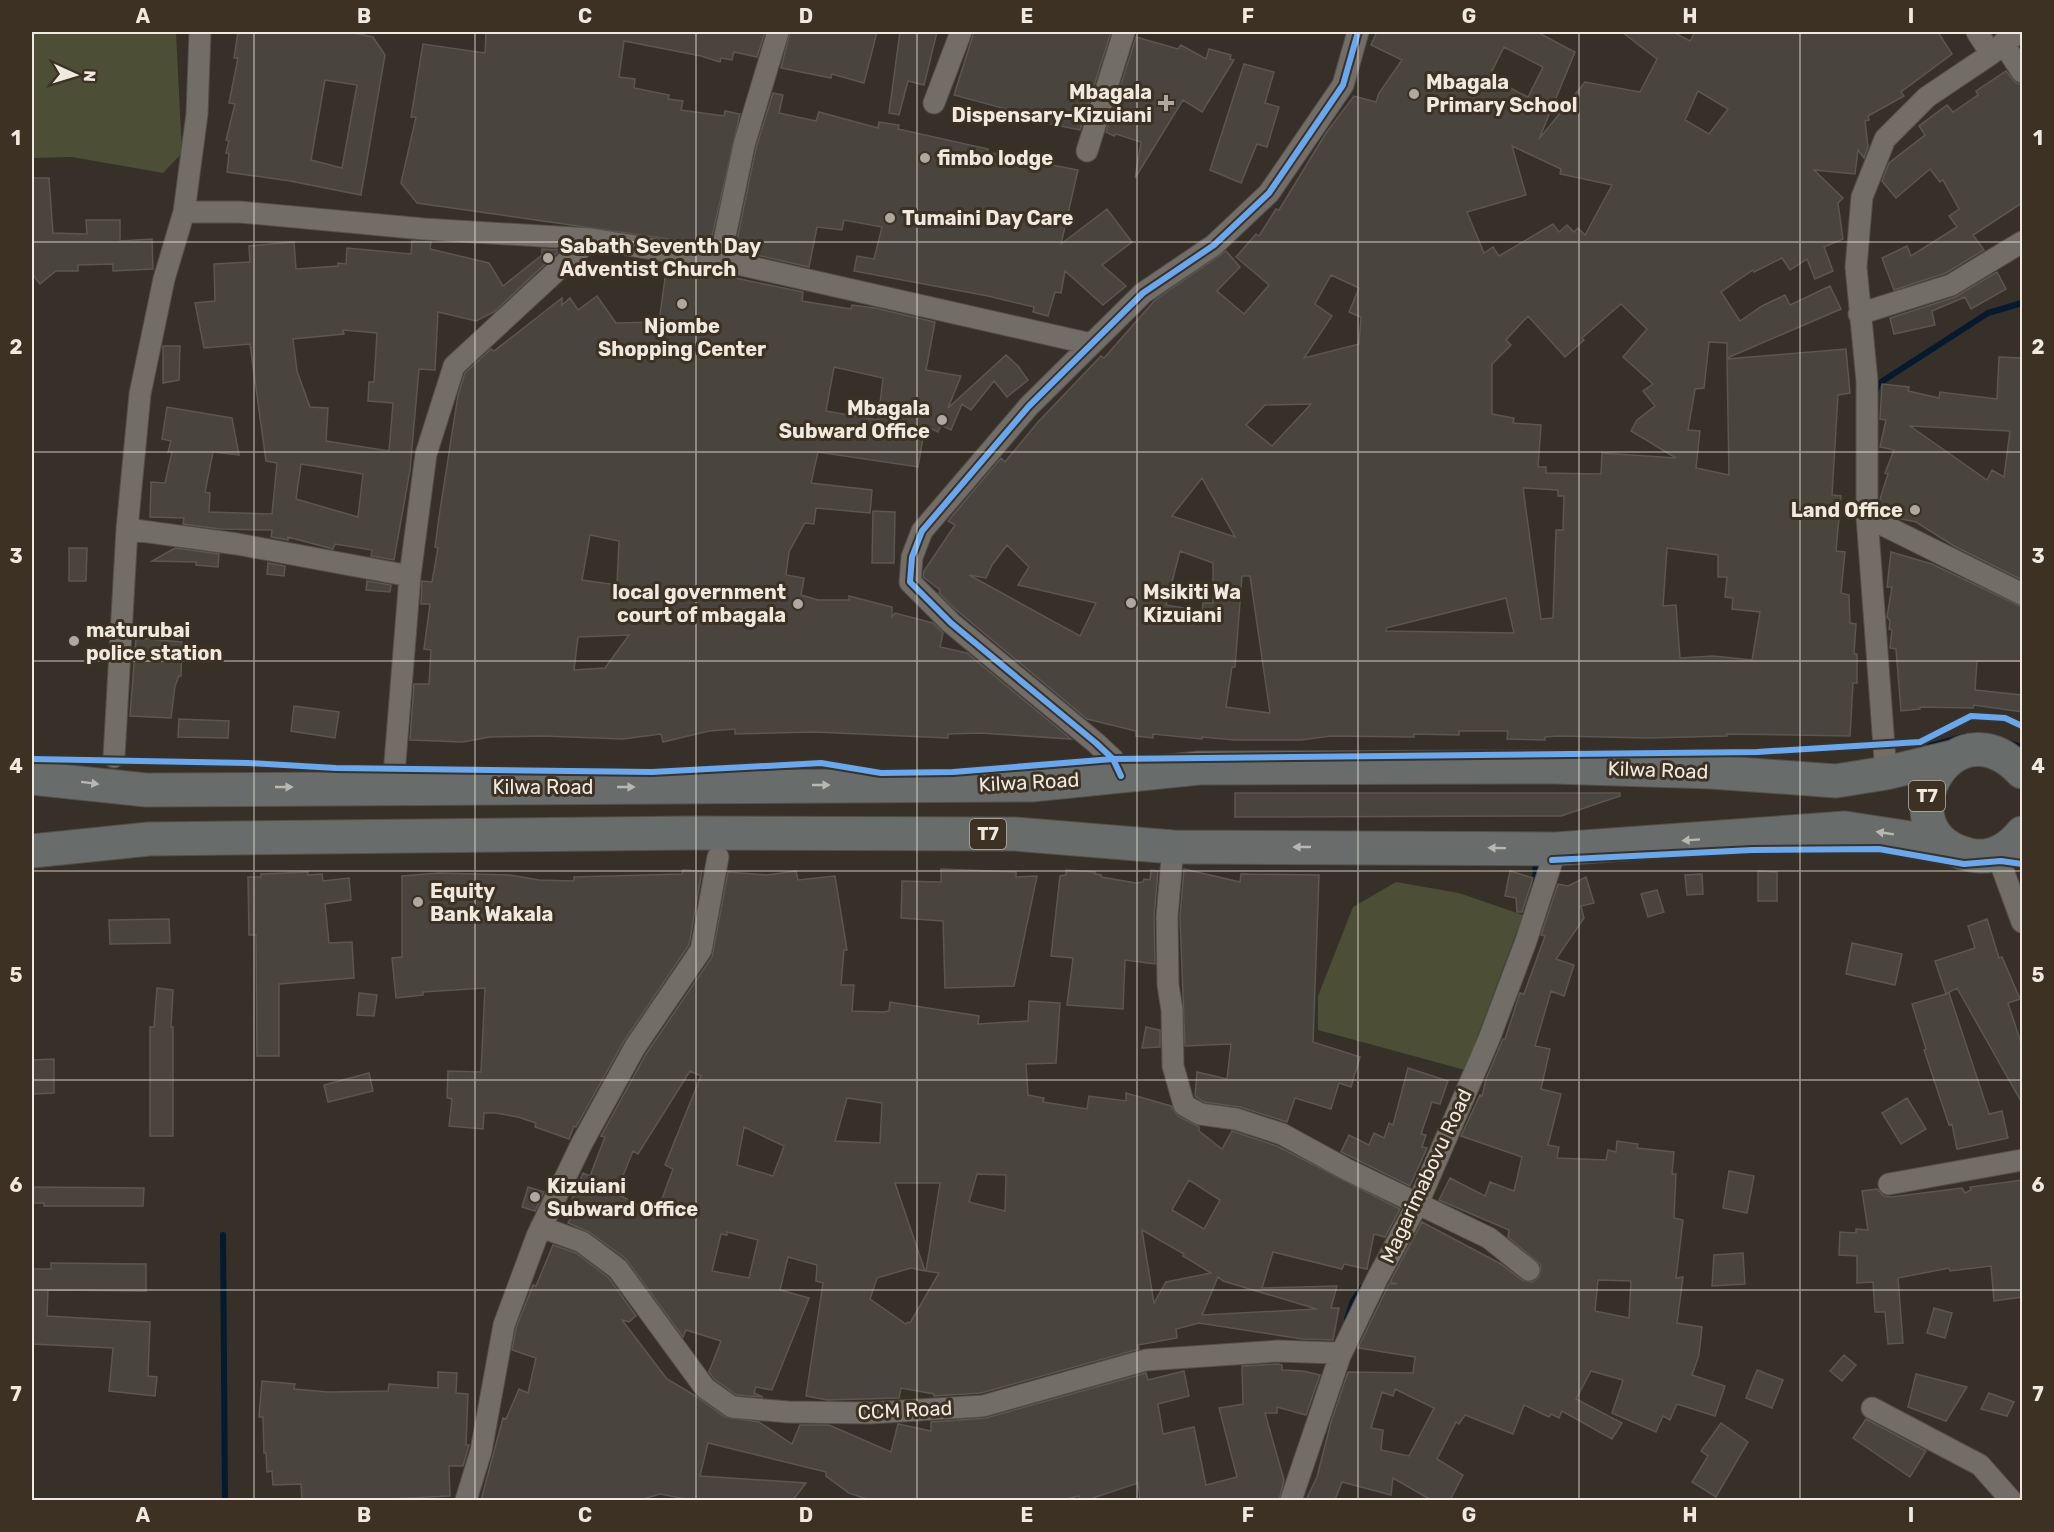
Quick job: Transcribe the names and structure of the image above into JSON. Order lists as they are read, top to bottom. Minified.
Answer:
{"streets":{"highway":["Kilwa Road","T7"],"street":["Magarimabovu Road","CCM Road"]},"crossings":[["Kilwa Road","T7"],["T7","Magarimabovu Road"],["Magarimabovu Road","CCM Road"]],"places":{"other":["Mbagala Primary School","fimbo lodge","Tumaini Day Care","Sabath Seventh Day Adventist Church","Njombe Shopping Center","Mbagala Subward Office","Land Office","Msikiti Wa Kizuiani","local government court of mbagala","maturubai police station","Equity Bank Wakala","Kizuiani Subward Office"],"health":["Mbagala Dispensary-Kizuiani"]},"north":"right","grid":{"columns":["A","B","C","D","E","F","G","H","I"],"rows":["1","2","3","4","5","6","7"]}}
